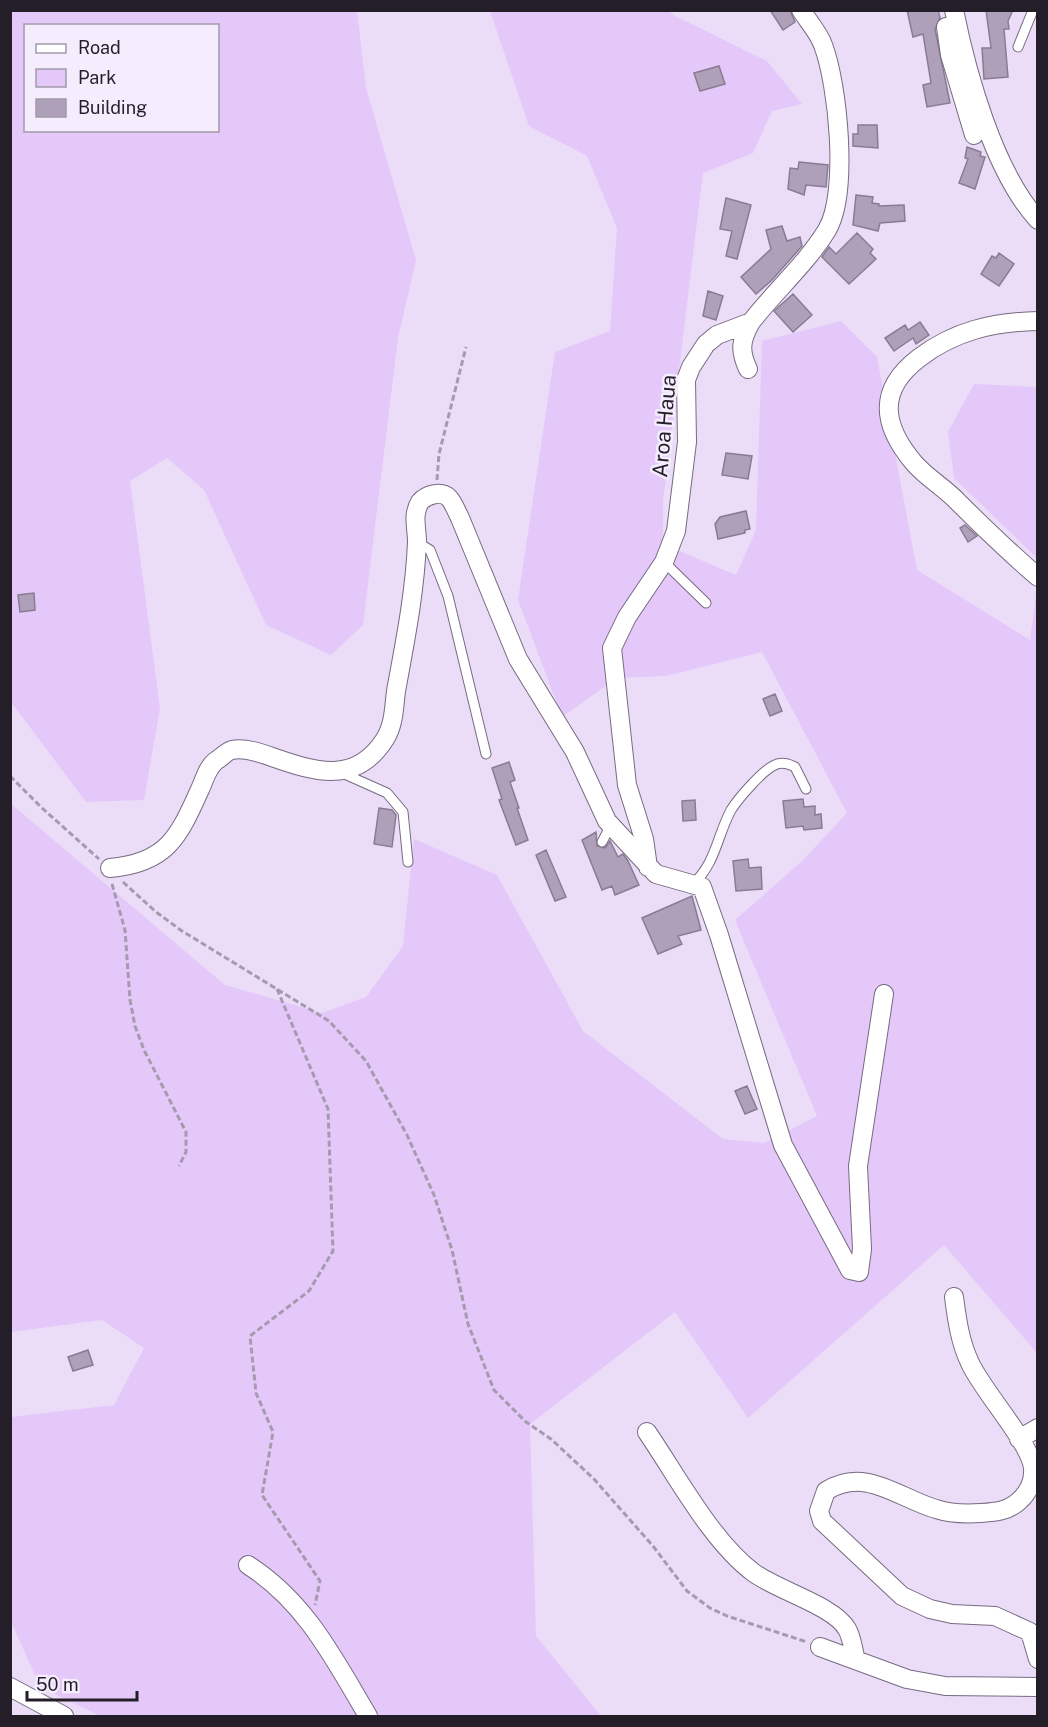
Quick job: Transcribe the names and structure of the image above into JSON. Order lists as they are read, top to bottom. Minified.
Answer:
{"streets":{"street":["Aroa Haua"]},"legend":["Road","Park","Building"],"scale_bar":"50 m"}
